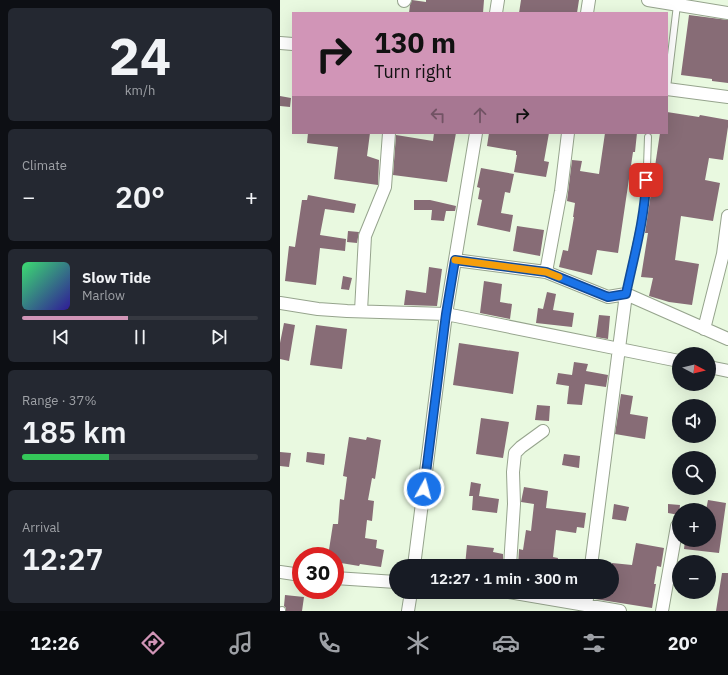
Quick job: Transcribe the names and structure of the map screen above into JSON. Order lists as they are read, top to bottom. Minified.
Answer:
{"north":"right","page":{"tile":[["24","km/h"],"Climate",["Range · 37%","185 km"],["Arrival","12:27"]],"turn":["130 m","Turn right"],"heat":["−","20°","+"],"song":["Slow Tide","Marlow"],"map_buttons":["+","−"],"limit":"30","trip":"12:27 · 1 min · 300 m","tabs":["12:26","20°"]}}
